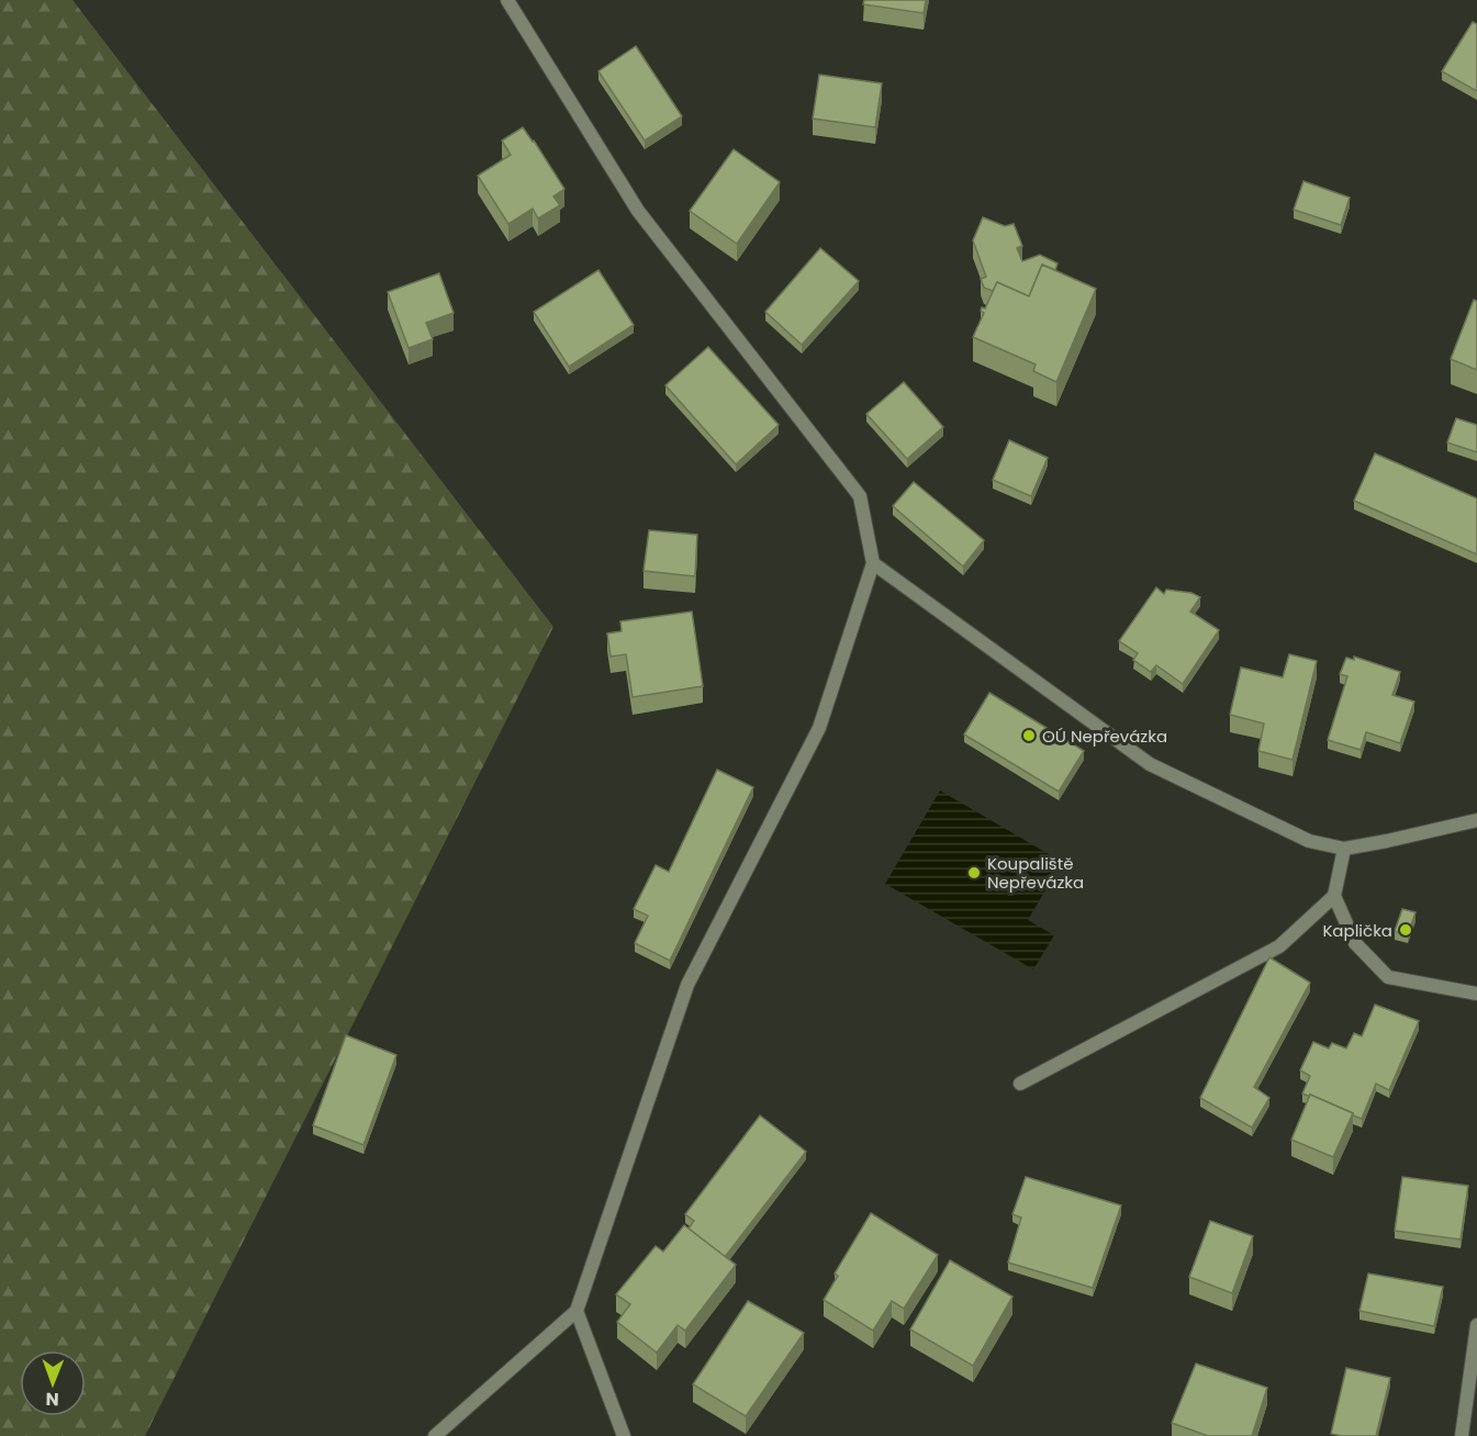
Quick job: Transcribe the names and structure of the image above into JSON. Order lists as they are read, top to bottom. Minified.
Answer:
{"places":["OÚ Nepřevázka","Koupaliště Nepřevázka","Kaplička"],"north":"bottom"}
